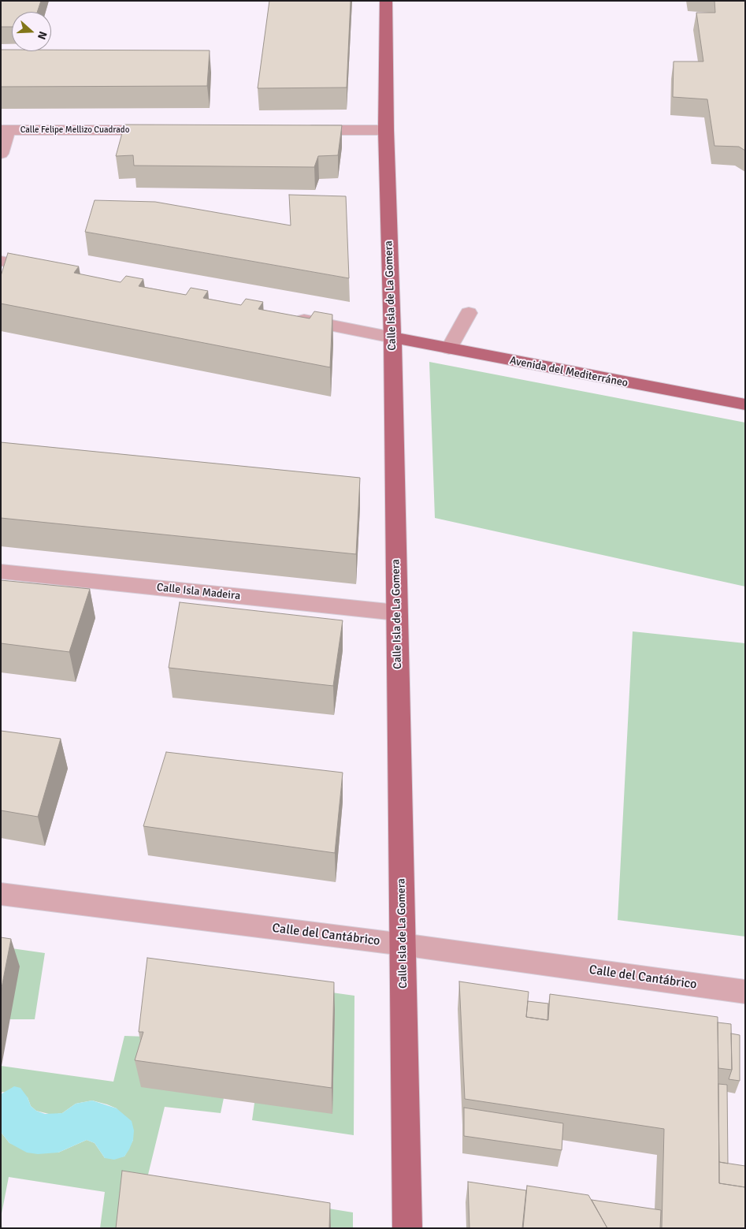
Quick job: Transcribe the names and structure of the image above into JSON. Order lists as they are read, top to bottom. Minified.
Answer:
{"streets":{"main road":["Calle Isla de La Gomera","Avenida del Mediterráneo"],"street":["Calle Felipe Mellizo Cuadrado","Calle Isla Madeira","Calle del Cantábrico"]},"crossings":[["Calle Isla de La Gomera","Avenida del Mediterráneo"],["Calle Isla de La Gomera","Calle Isla Madeira"],["Calle Isla de La Gomera","Calle del Cantábrico"]],"north":"right"}
